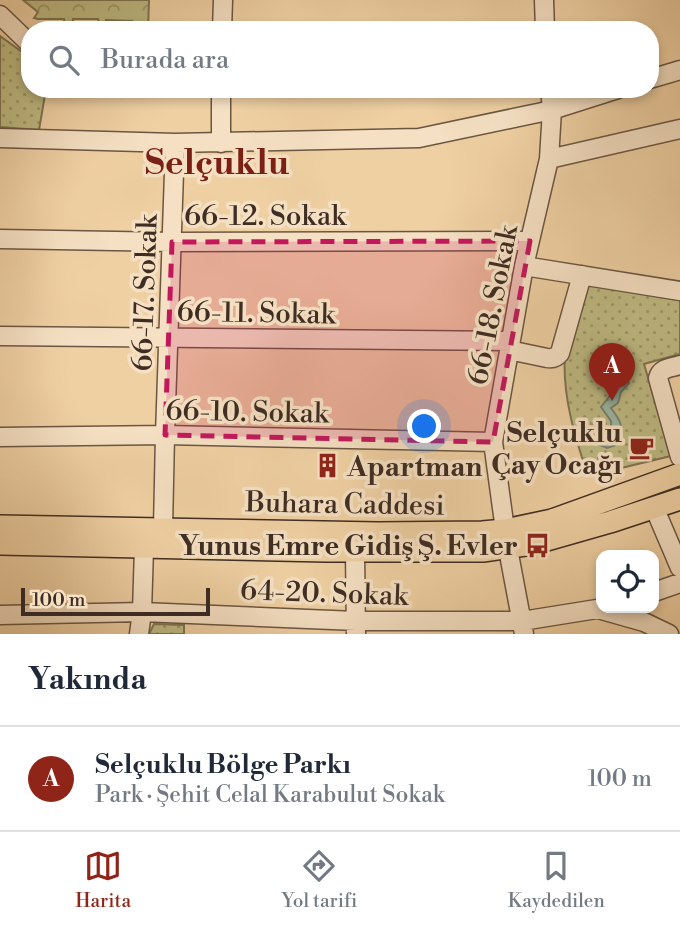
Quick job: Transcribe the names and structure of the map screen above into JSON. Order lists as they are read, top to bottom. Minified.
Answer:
{"streets":{"main road":["Buhara Caddesi"],"street":["66-12. Sokak","66-17. Sokak","66-18. Sokak","66-11. Sokak","66-10. Sokak","64-20. Sokak"]},"crossings":[["66-12. Sokak","66-17. Sokak"],["66-12. Sokak","66-18. Sokak"],["66-17. Sokak","66-11. Sokak"],["66-17. Sokak","66-10. Sokak"],["66-17. Sokak","Buhara Caddesi"],["66-18. Sokak","66-11. Sokak"],["66-18. Sokak","66-10. Sokak"],["66-18. Sokak","Buhara Caddesi"],["66-18. Sokak","64-20. Sokak"]],"districts":["Selçuklu"],"places":{"cafe":["Selçuklu Çay Ocağı"],"building":["Apartman"],"bus stop":["Yunus Emre Gidiş Ş. Evler"]},"scale_bar":"100 m","page":{"search":"Burada ara","pins":"A","scale":"100 m","heading":"Yakında","list":[{"mark":"A","name":"Selçuklu Bölge Parkı","note":"Park · Şehit Celal Karabulut Sokak","value":"100 m"}],"nav":["Harita","Yol tarifi","Kaydedilen"]}}
